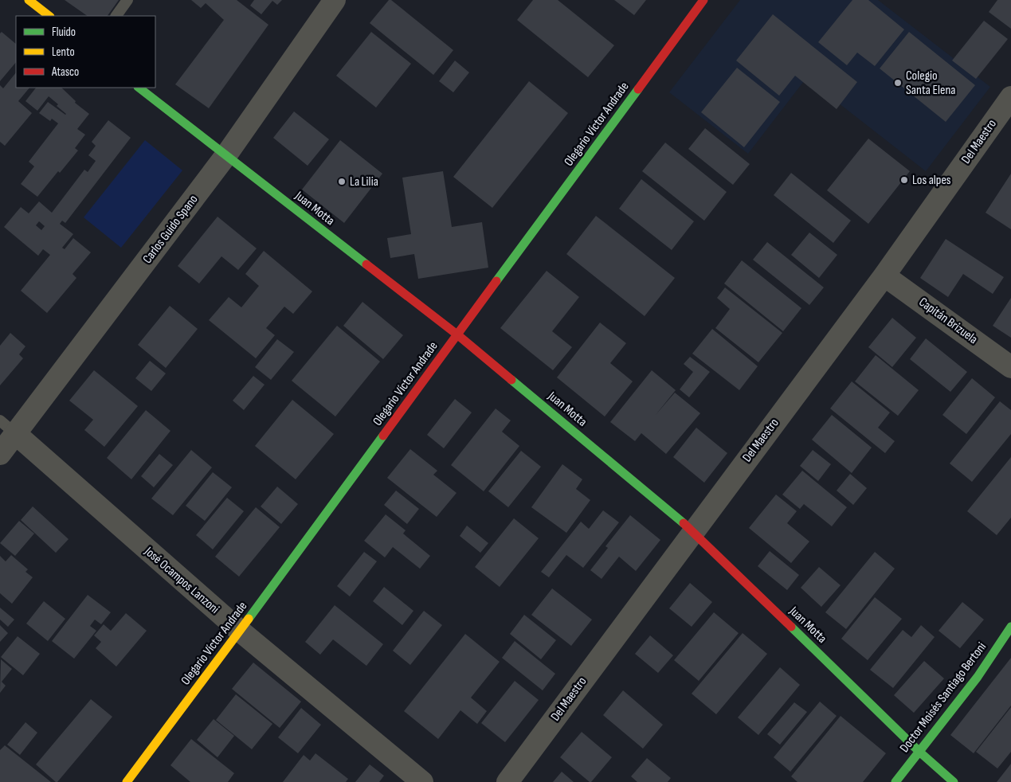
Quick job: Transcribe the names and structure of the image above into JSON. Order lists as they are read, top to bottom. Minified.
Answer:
{"streets":{"street":["Olegario Víctor Andrade","Del Maestro","Juan Motta","Carlos Guido Spano","Capitán Brizuela","José Ocampos Lanzoni","Doctor Moisés Santiago Bertoni"]},"crossings":[["Olegario Víctor Andrade","Juan Motta"],["Olegario Víctor Andrade","José Ocampos Lanzoni"],["Del Maestro","Juan Motta"],["Del Maestro","Capitán Brizuela"],["Juan Motta","Carlos Guido Spano"],["Juan Motta","Doctor Moisés Santiago Bertoni"],["Carlos Guido Spano","José Ocampos Lanzoni"]],"places":["Colegio Santa Elena","Los alpes","La Lilia"],"legend":["Fluido","Lento","Atasco"]}
